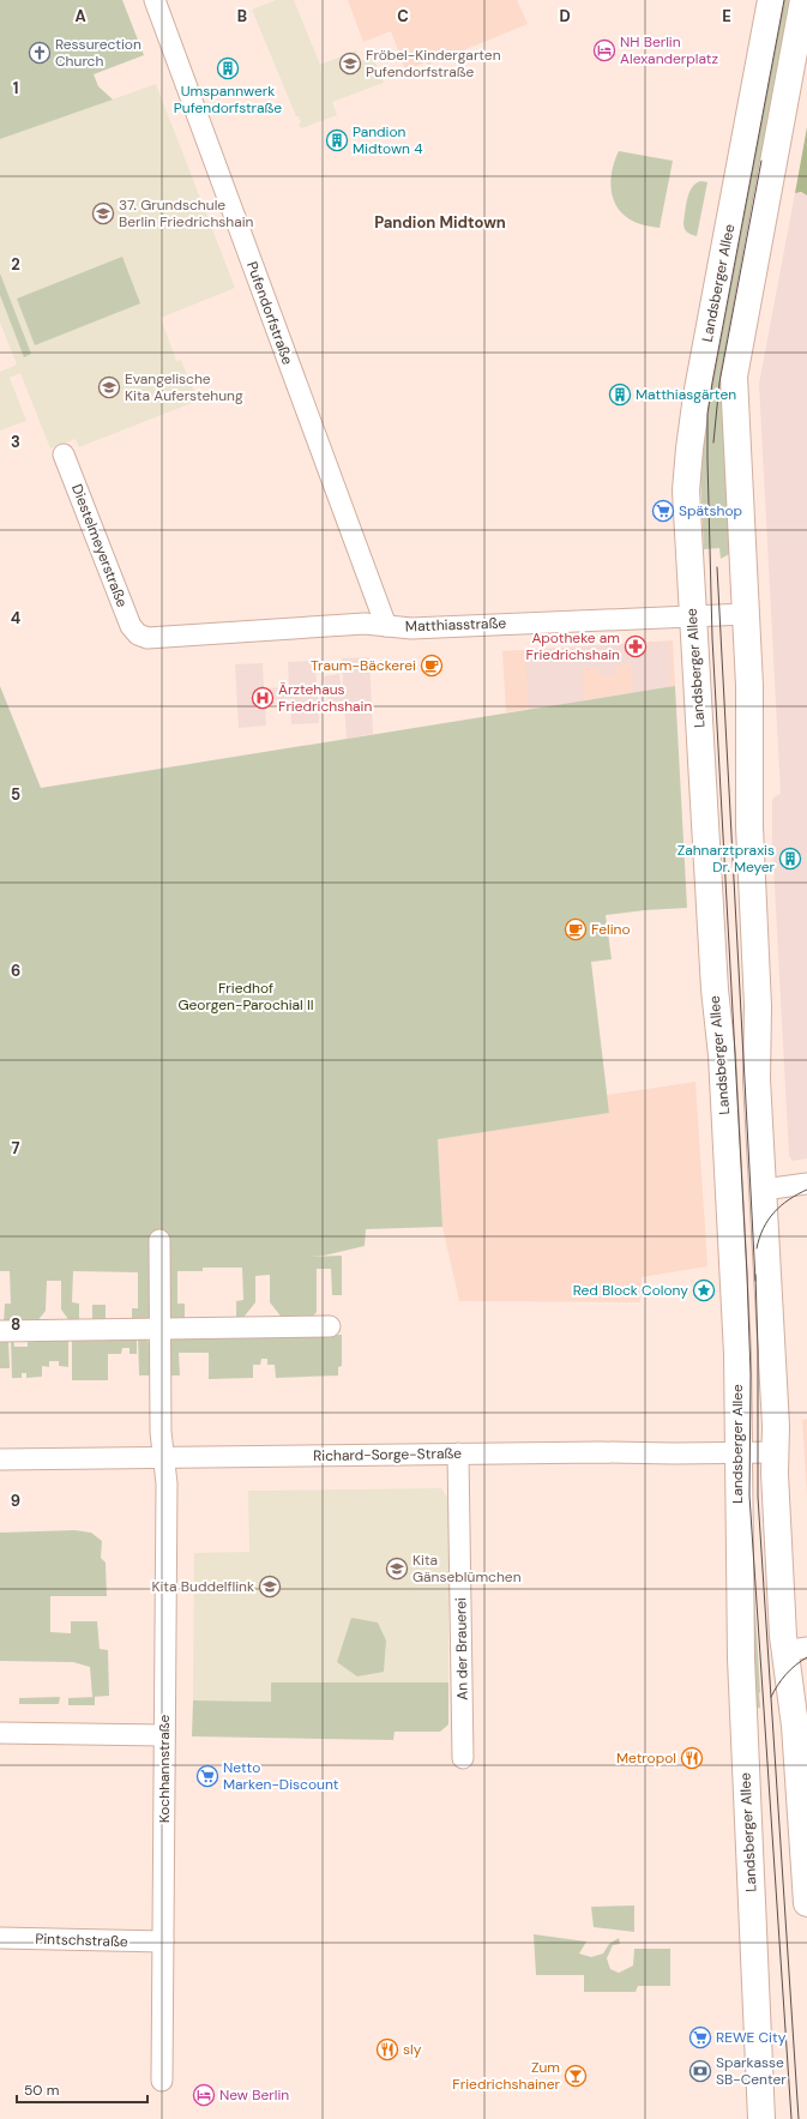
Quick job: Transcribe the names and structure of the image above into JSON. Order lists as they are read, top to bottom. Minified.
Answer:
{"streets":{"main road":["Landsberger Allee"],"street":["Pufendorfstraße","Diestelmeyerstraße","Matthiasstraße","Richard-Sorge-Straße","An der Brauerei","Kochhannstraße","Pintschstraße"]},"crossings":[["Landsberger Allee","Matthiasstraße"],["Landsberger Allee","Richard-Sorge-Straße"],["Pufendorfstraße","Matthiasstraße"],["Diestelmeyerstraße","Matthiasstraße"],["Richard-Sorge-Straße","An der Brauerei"],["Richard-Sorge-Straße","Kochhannstraße"],["Kochhannstraße","Pintschstraße"]],"districts":["Pandion Midtown"],"parks":["Friedhof Georgen-Parochial II"],"places":{"hotel":["NH Berlin Alexanderplatz","New Berlin"],"church":["Ressurection Church"],"school or university":["Fröbel-Kindergarten Pufendorfstraße","37. Grundschule Berlin Friedrichshain","Evangelische Kita Auferstehung","Kita Gänseblümchen","Kita Buddelflink"],"building":["Umspannwerk Pufendorfstraße","Pandion Midtown 4","Matthiasgärten","Zahnarztpraxis Dr. Meyer"],"supermarket":["Spätshop","Netto Marken-Discount","REWE City"],"pharmacy":["Apotheke am Friedrichshain"],"cafe":["Traum-Bäckerei","Felino"],"hospital":["Ärztehaus Friedrichshain"],"place":["Red Block Colony"],"restaurant":["Metropol","sly"],"bank":["Sparkasse SB-Center"],"bar":["Zum Friedrichshainer"]},"scale_bar":"50 m","grid":{"columns":["A","B","C","D","E"],"rows":["1","2","3","4","5","6","7","8","9"]}}
